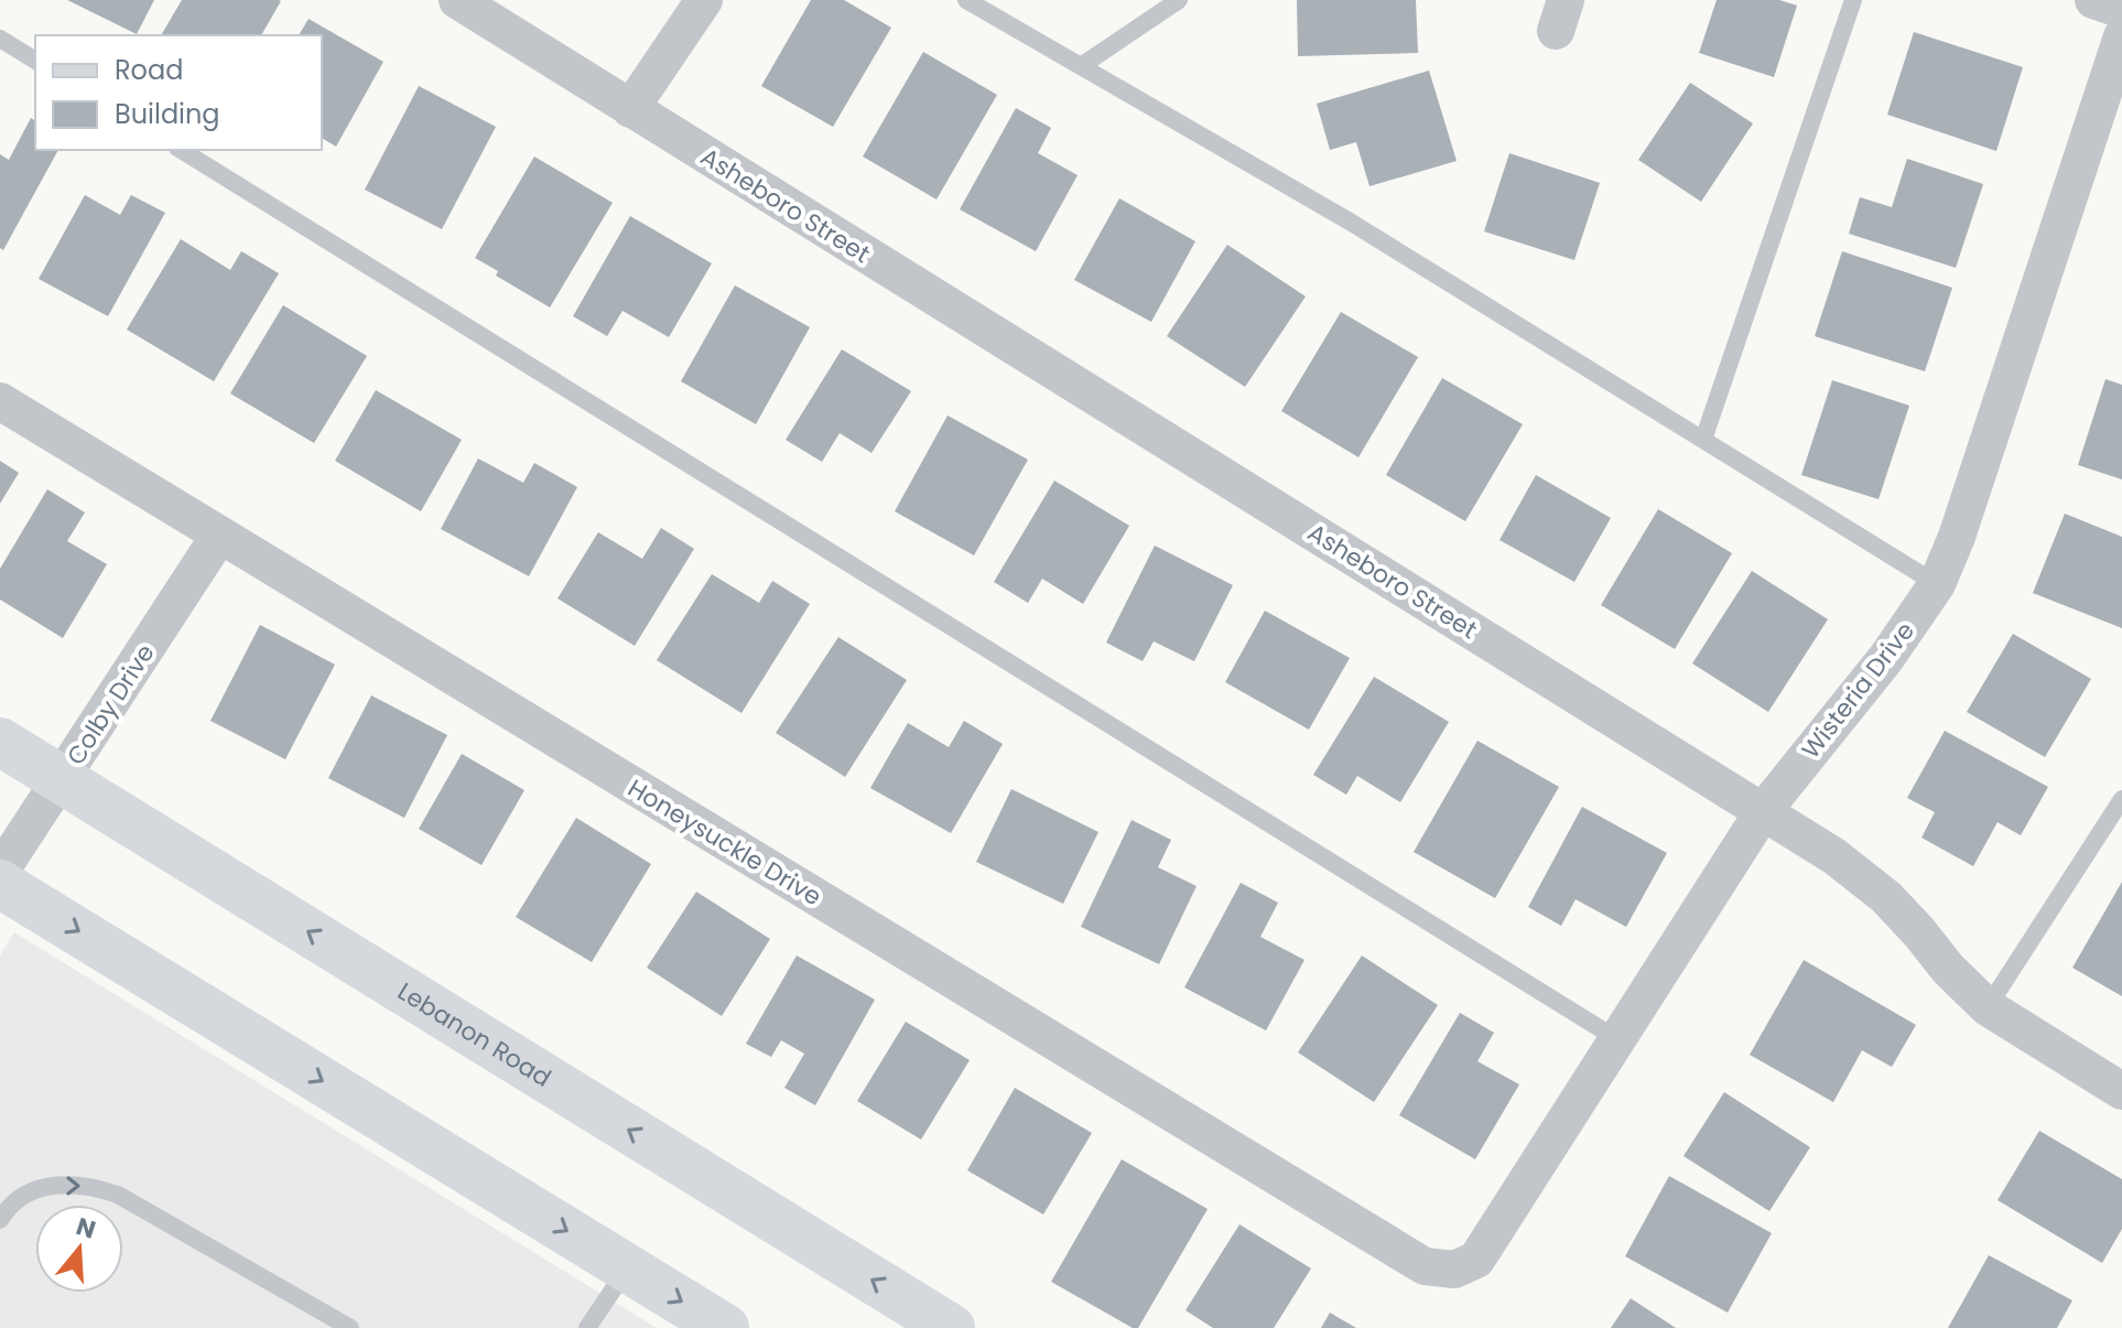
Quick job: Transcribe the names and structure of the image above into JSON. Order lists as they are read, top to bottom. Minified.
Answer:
{"streets":{"main road":["Lebanon Road"],"street":["Asheboro Street","Wisteria Drive","Colby Drive","Honeysuckle Drive"]},"crossings":[["Asheboro Street","Wisteria Drive"],["Wisteria Drive","Honeysuckle Drive"],["Colby Drive","Honeysuckle Drive"],["Colby Drive","Lebanon Road"]],"legend":["Road","Building"],"north":"top"}
